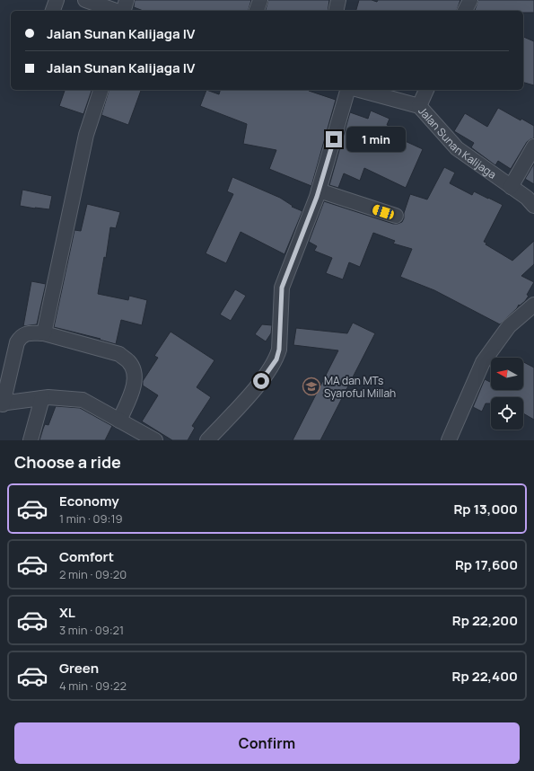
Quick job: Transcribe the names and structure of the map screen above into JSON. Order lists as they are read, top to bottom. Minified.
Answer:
{"streets":{"street":["Jalan Sunan Kalijaga"]},"places":{"school or university":["MA dan MTs Syaroful Millah"]},"north":"left","page":{"banner":["Jalan Sunan Kalijaga IV","Jalan Sunan Kalijaga IV"],"bubble":"1 min","heading":"Choose a ride","list":[{"name":"Economy","note":"1 min · 09:19","value":"Rp 13,000"},{"name":"Comfort","note":"2 min · 09:20","value":"Rp 17,600"},{"name":"XL","note":"3 min · 09:21","value":"Rp 22,200"},{"name":"Green","note":"4 min · 09:22","value":"Rp 22,400"}],"buttons":"Confirm"}}
